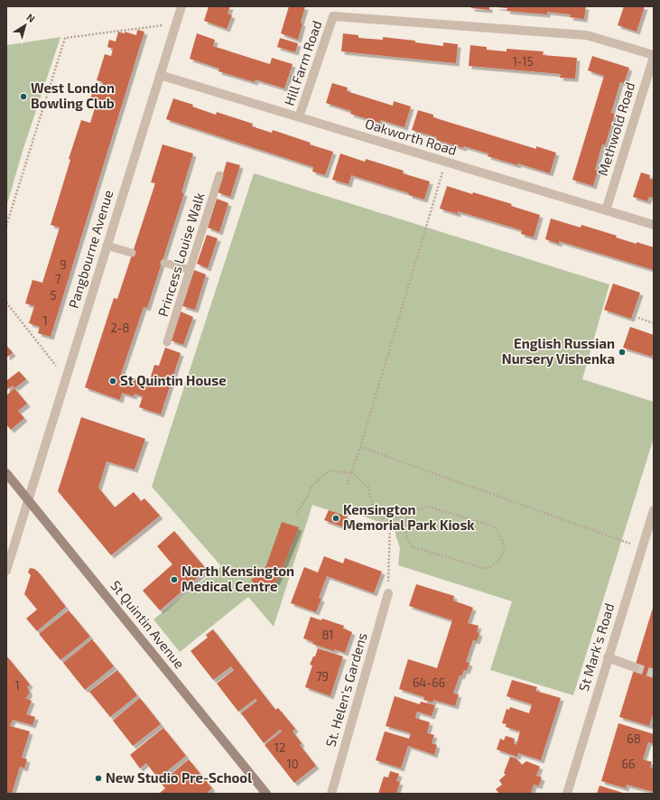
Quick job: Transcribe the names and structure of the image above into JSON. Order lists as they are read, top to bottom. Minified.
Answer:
{"streets":{"main road":["St Quintin Avenue"],"street":["Hill Farm Road","Methwold Road","Oakworth Road","Pangbourne Avenue","St Mark's Road","St. Helen's Gardens"],"lane":["Princess Louise Walk"]},"crossings":[["Hill Farm Road","Methwold Road"],["Hill Farm Road","Oakworth Road"],["Methwold Road","Oakworth Road"],["Oakworth Road","Pangbourne Avenue"],["Pangbourne Avenue","St Quintin Avenue"]],"places":["West London Bowling Club","English Russian Nursery Vishenka","St Quintin House","Kensington Memorial Park Kiosk","North Kensington Medical Centre","New Studio Pre-School"],"house_numbers":["1-15","9","7","5","1","2-8","81","79","64-66","1","68","12","10","66"],"north":"top right"}
